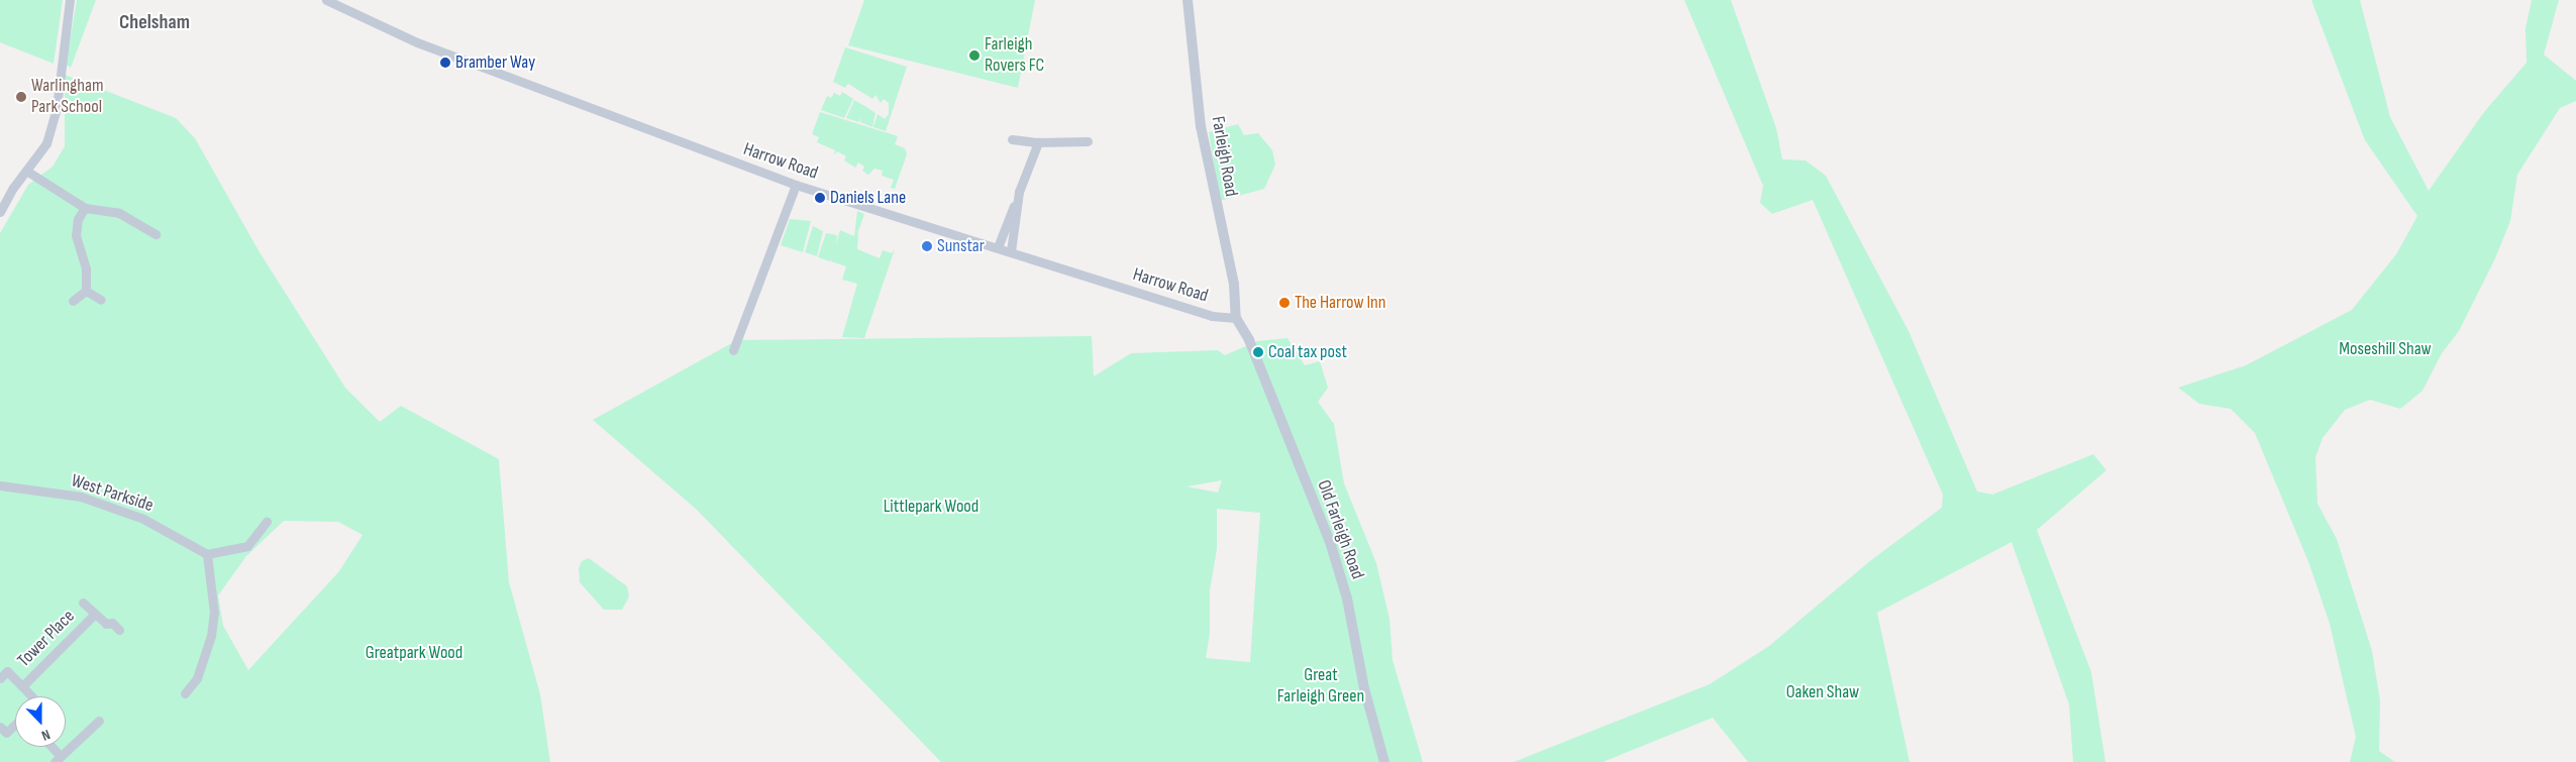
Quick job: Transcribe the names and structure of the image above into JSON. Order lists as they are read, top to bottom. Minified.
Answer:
{"streets":{"street":["Farleigh Road","Harrow Road","West Parkside","Old Farleigh Road","Tower Place"]},"crossings":[["Farleigh Road","Harrow Road"],["Farleigh Road","Old Farleigh Road"],["Harrow Road","Old Farleigh Road"]],"districts":["Chelsham"],"parks":["Moseshill Shaw","Littlepark Wood","Greatpark Wood","Great Farleigh Green","Oaken Shaw"],"places":["Farleigh Rovers FC","Bramber Way","Warlingham Park School","Daniels Lane","Sunstar","The Harrow Inn","Coal tax post"],"north":"bottom"}
